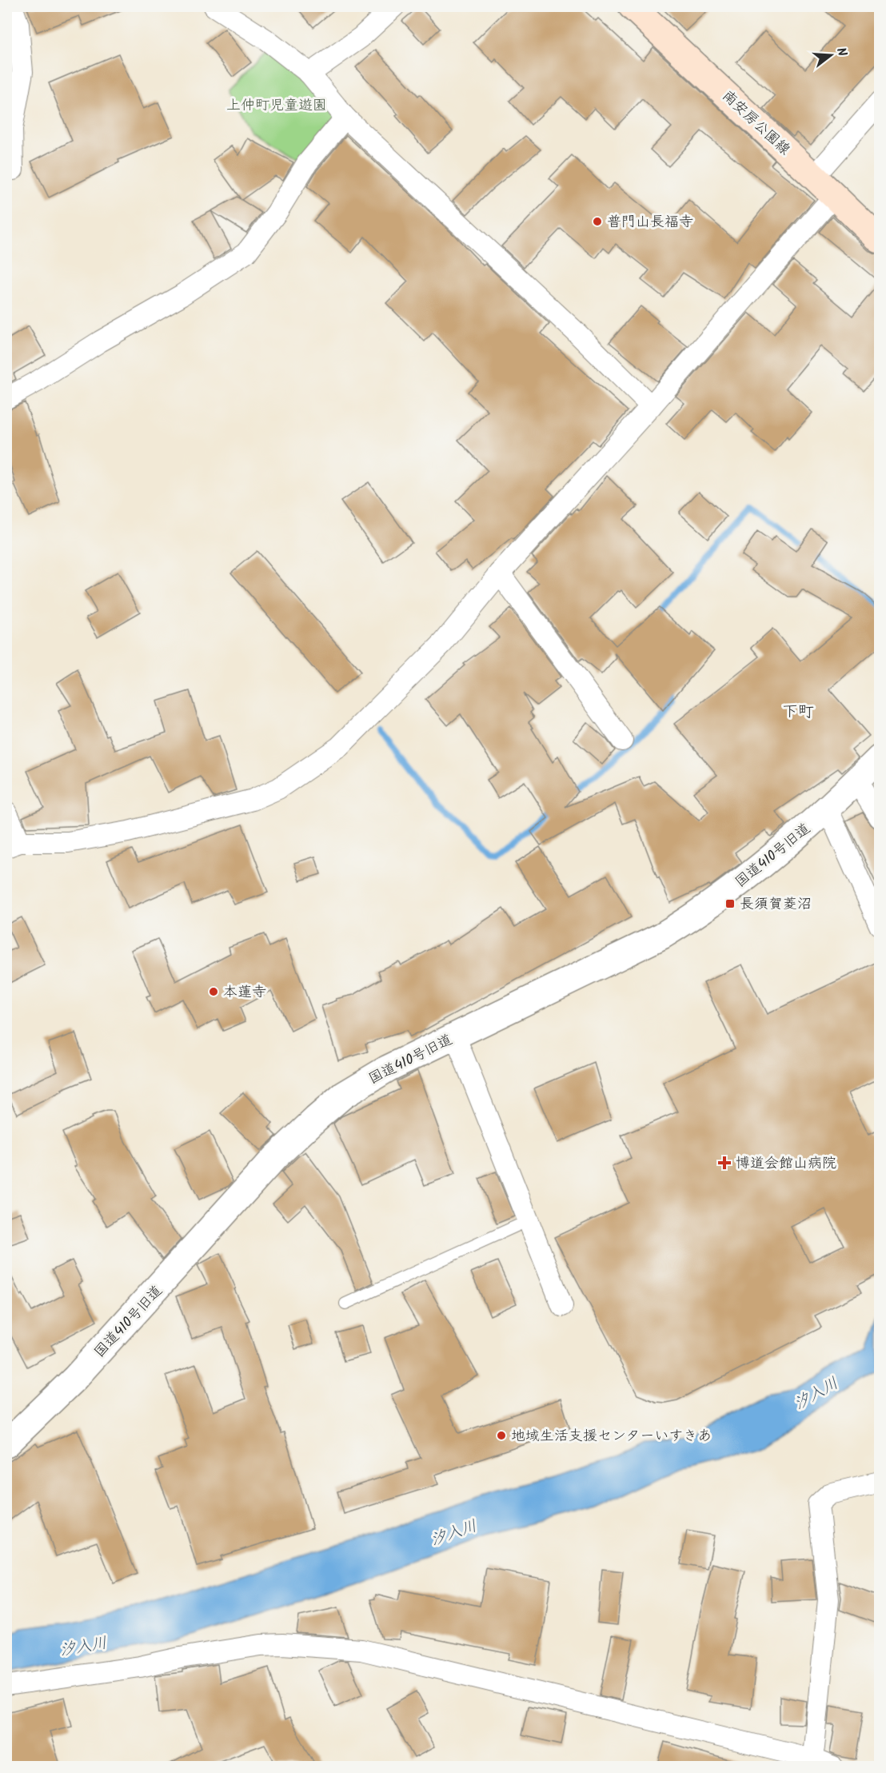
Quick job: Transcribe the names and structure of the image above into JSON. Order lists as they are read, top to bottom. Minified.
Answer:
{"streets":{"main road":["南安房公園線"],"street":["国道410号旧道"]},"districts":["下町"],"water":["汐入川"],"parks":["上仲町児童遊園"],"places":{"other":["普門山長福寺","本蓮寺","地域生活支援センターいすきあ"],"transit":["長須賀菱沼"],"health":["博道会館山病院"]},"north":"right"}
